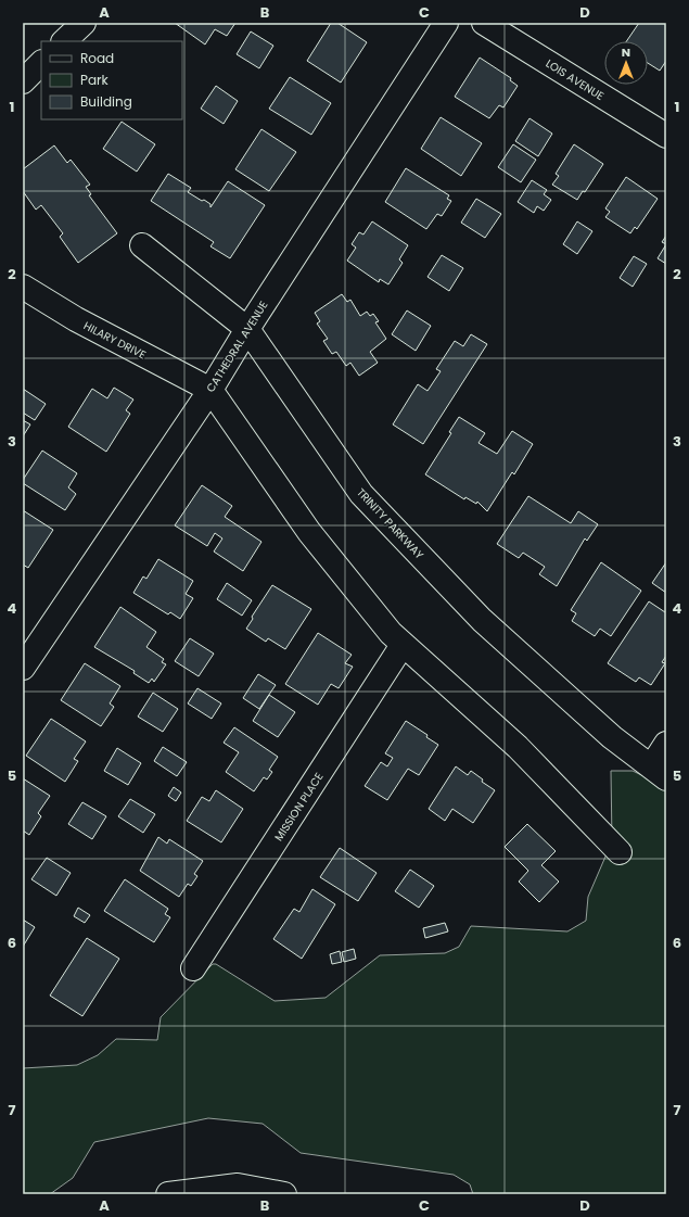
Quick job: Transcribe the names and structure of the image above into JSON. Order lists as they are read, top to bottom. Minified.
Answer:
{"streets":{"street":["LOIS AVENUE","HILARY DRIVE","CATHEDRAL AVENUE","TRINITY PARKWAY","MISSION PLACE"]},"crossings":[["HILARY DRIVE","CATHEDRAL AVENUE"],["CATHEDRAL AVENUE","TRINITY PARKWAY"]],"legend":["Road","Park","Building"],"north":"top","grid":{"columns":["A","B","C","D"],"rows":["1","2","3","4","5","6","7"]}}
